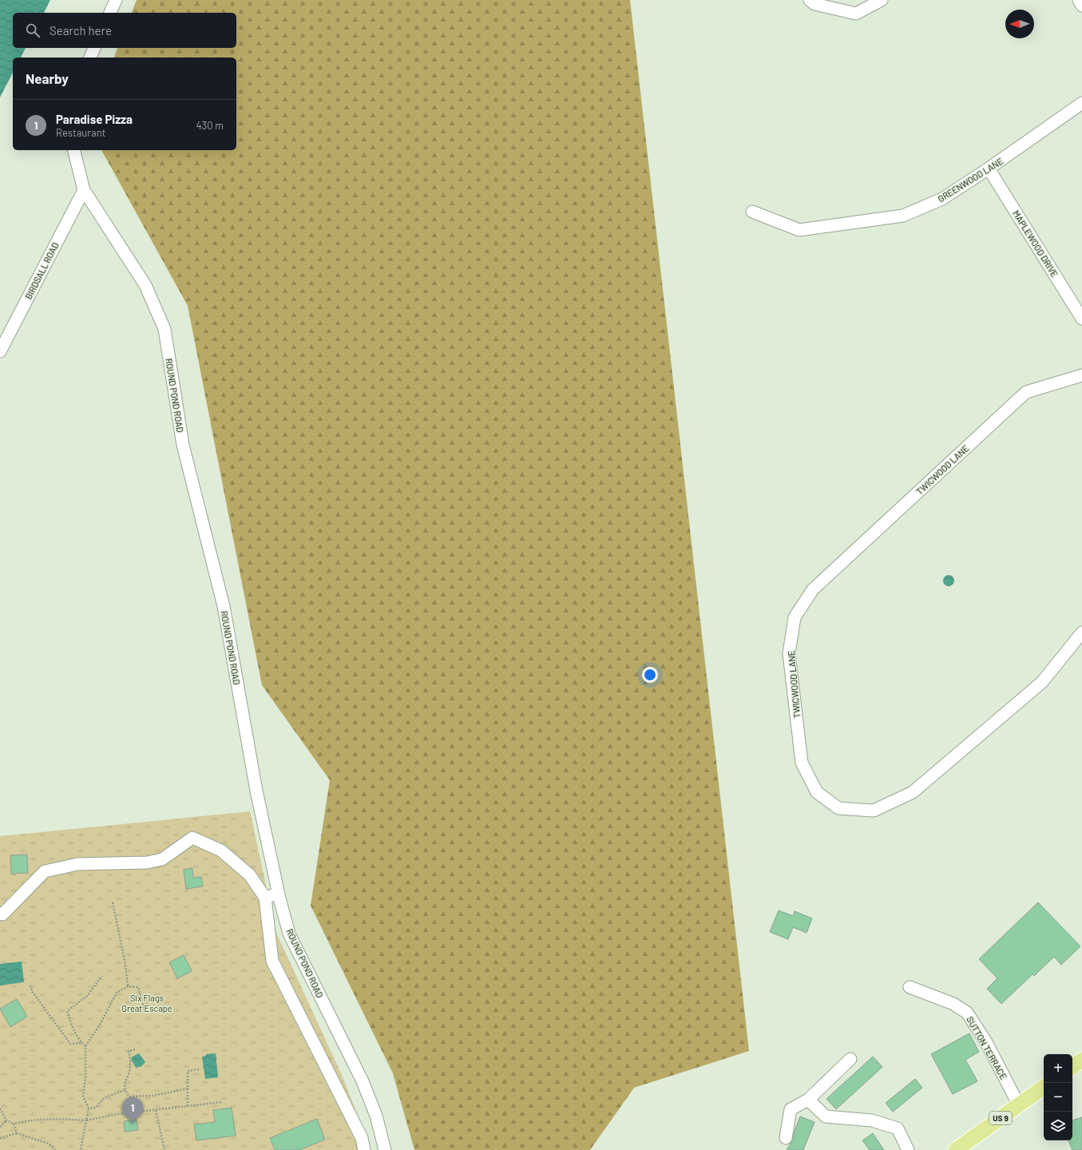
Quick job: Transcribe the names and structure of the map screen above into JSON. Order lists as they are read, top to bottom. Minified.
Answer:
{"streets":{"main road":["US 9"],"street":["GREENWOOD LANE","MAPLEWOOD DRIVE","BIRDSALL ROAD","ROUND POND ROAD","TWICWOOD LANE","SUTTON TERRACE"]},"crossings":[["GREENWOOD LANE","MAPLEWOOD DRIVE"],["BIRDSALL ROAD","ROUND POND ROAD"],["SUTTON TERRACE","US 9"]],"parks":["Six Flags Great Escape"],"north":"left","page":{"search":"Search here","heading":"Nearby","list":[{"mark":"1","name":"Paradise Pizza","note":"Restaurant","value":"430 m"}],"map_buttons":["+","−"],"pins":"1"}}
